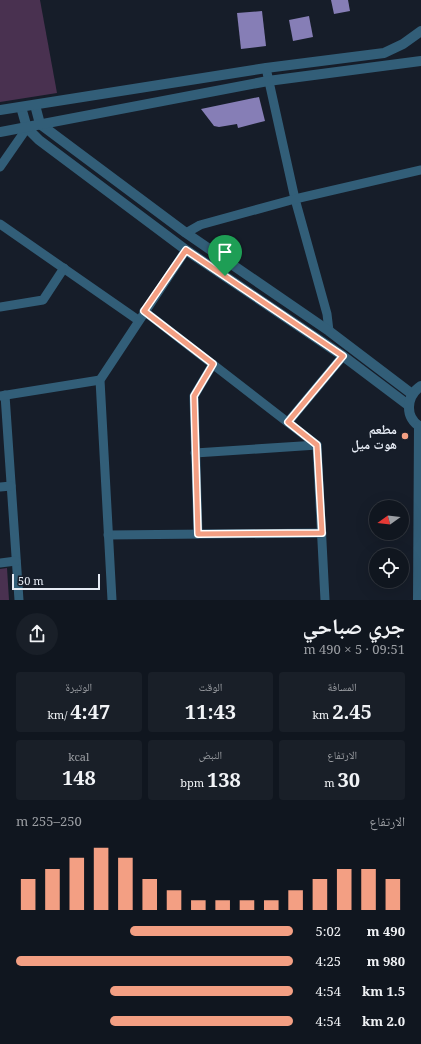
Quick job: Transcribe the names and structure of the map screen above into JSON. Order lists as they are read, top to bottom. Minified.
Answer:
{"places":["مطعم هوت ميل"],"scale_bar":"50 m","north":"left","page":{"scale":"50 m","heading":["جري صباحي","09:51 · 5 × 490 m"],"stats":[["المسافة","2.45 km"],["الوقت","11:43"],["الوتيرة","4:47 /km"],["الارتفاع","30 m"],["النبض","138 bpm"],["kcal","148"]],"chart":["الارتفاع","250–255 m"],"list":[{"name":"490 m","note":"5:02"},{"name":"980 m","note":"4:25"},{"name":"1.5 km","note":"4:54"},{"name":"2.0 km","note":"4:54"}]}}
